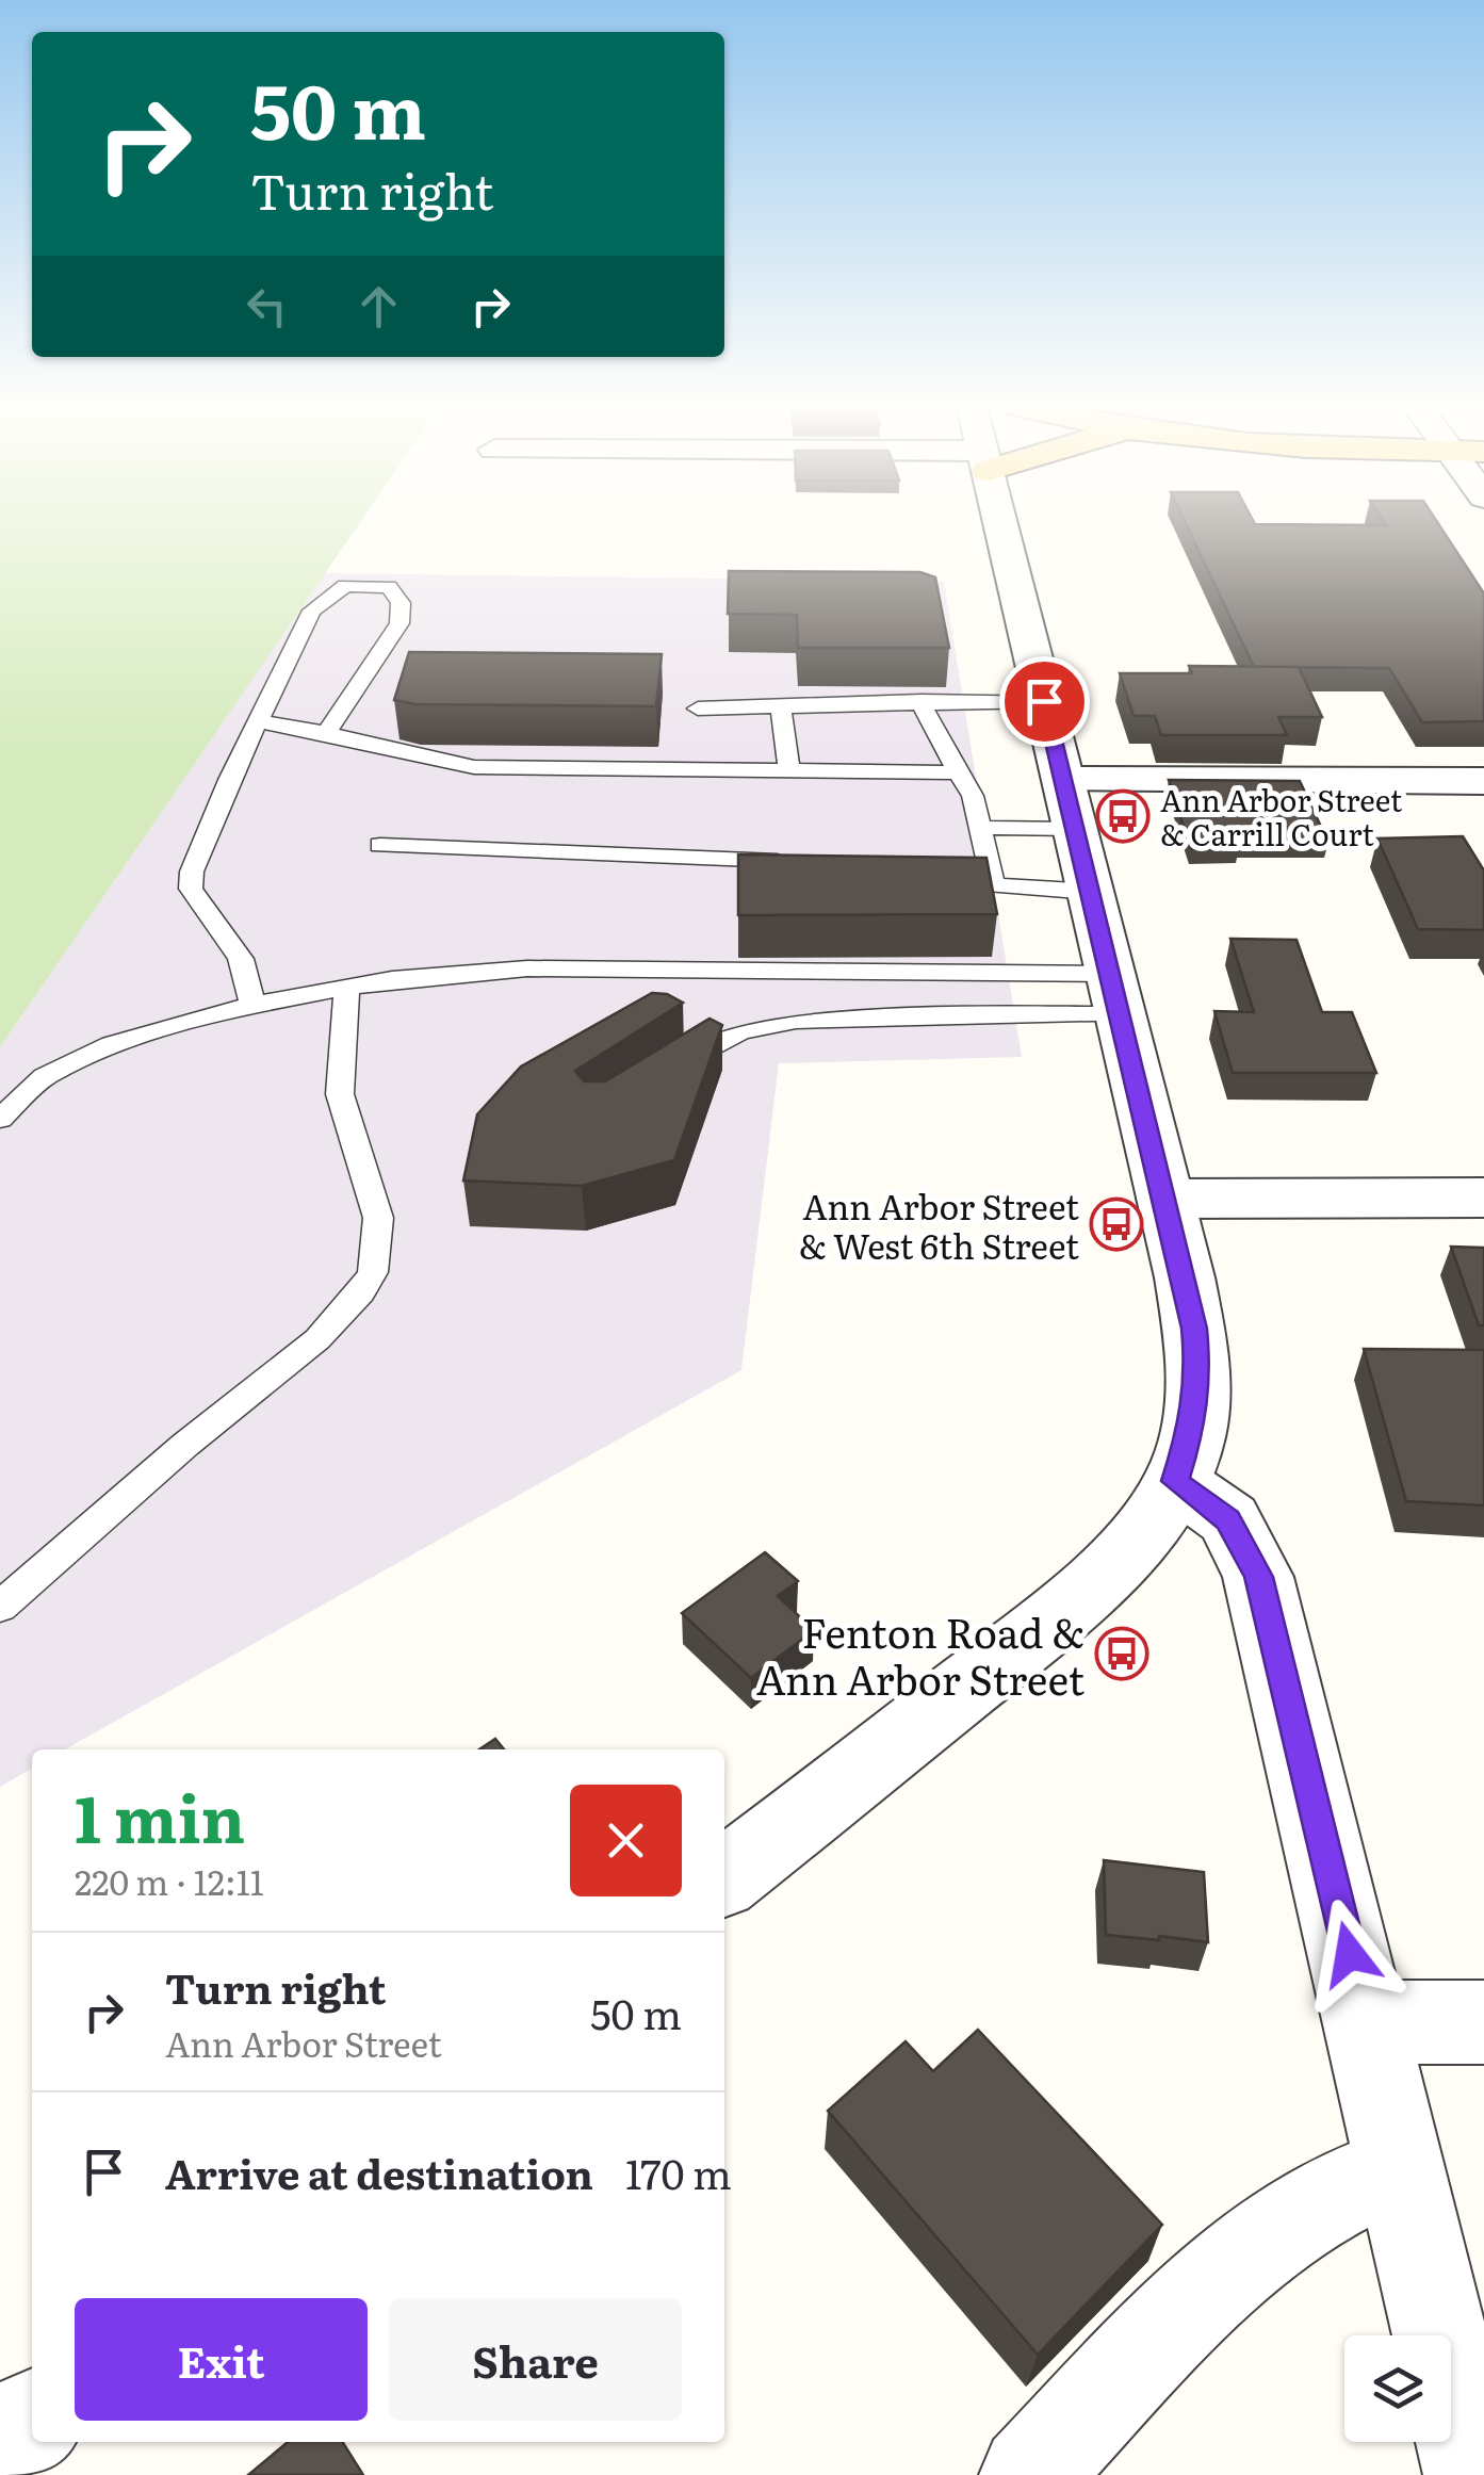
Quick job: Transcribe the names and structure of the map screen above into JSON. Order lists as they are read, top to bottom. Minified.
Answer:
{"places":{"bus stop":["Ann Arbor Street & Carrill Court","Ann Arbor Street & West 6th Street","Fenton Road & Ann Arbor Street"]},"page":{"turn":["50 m","Turn right"],"heading":["1 min","220 m · 12:11"],"list":[{"name":"Turn right","note":"Ann Arbor Street","value":"50 m"},{"name":"Arrive at destination","value":"170 m"}],"buttons":["Exit","Share"]}}
